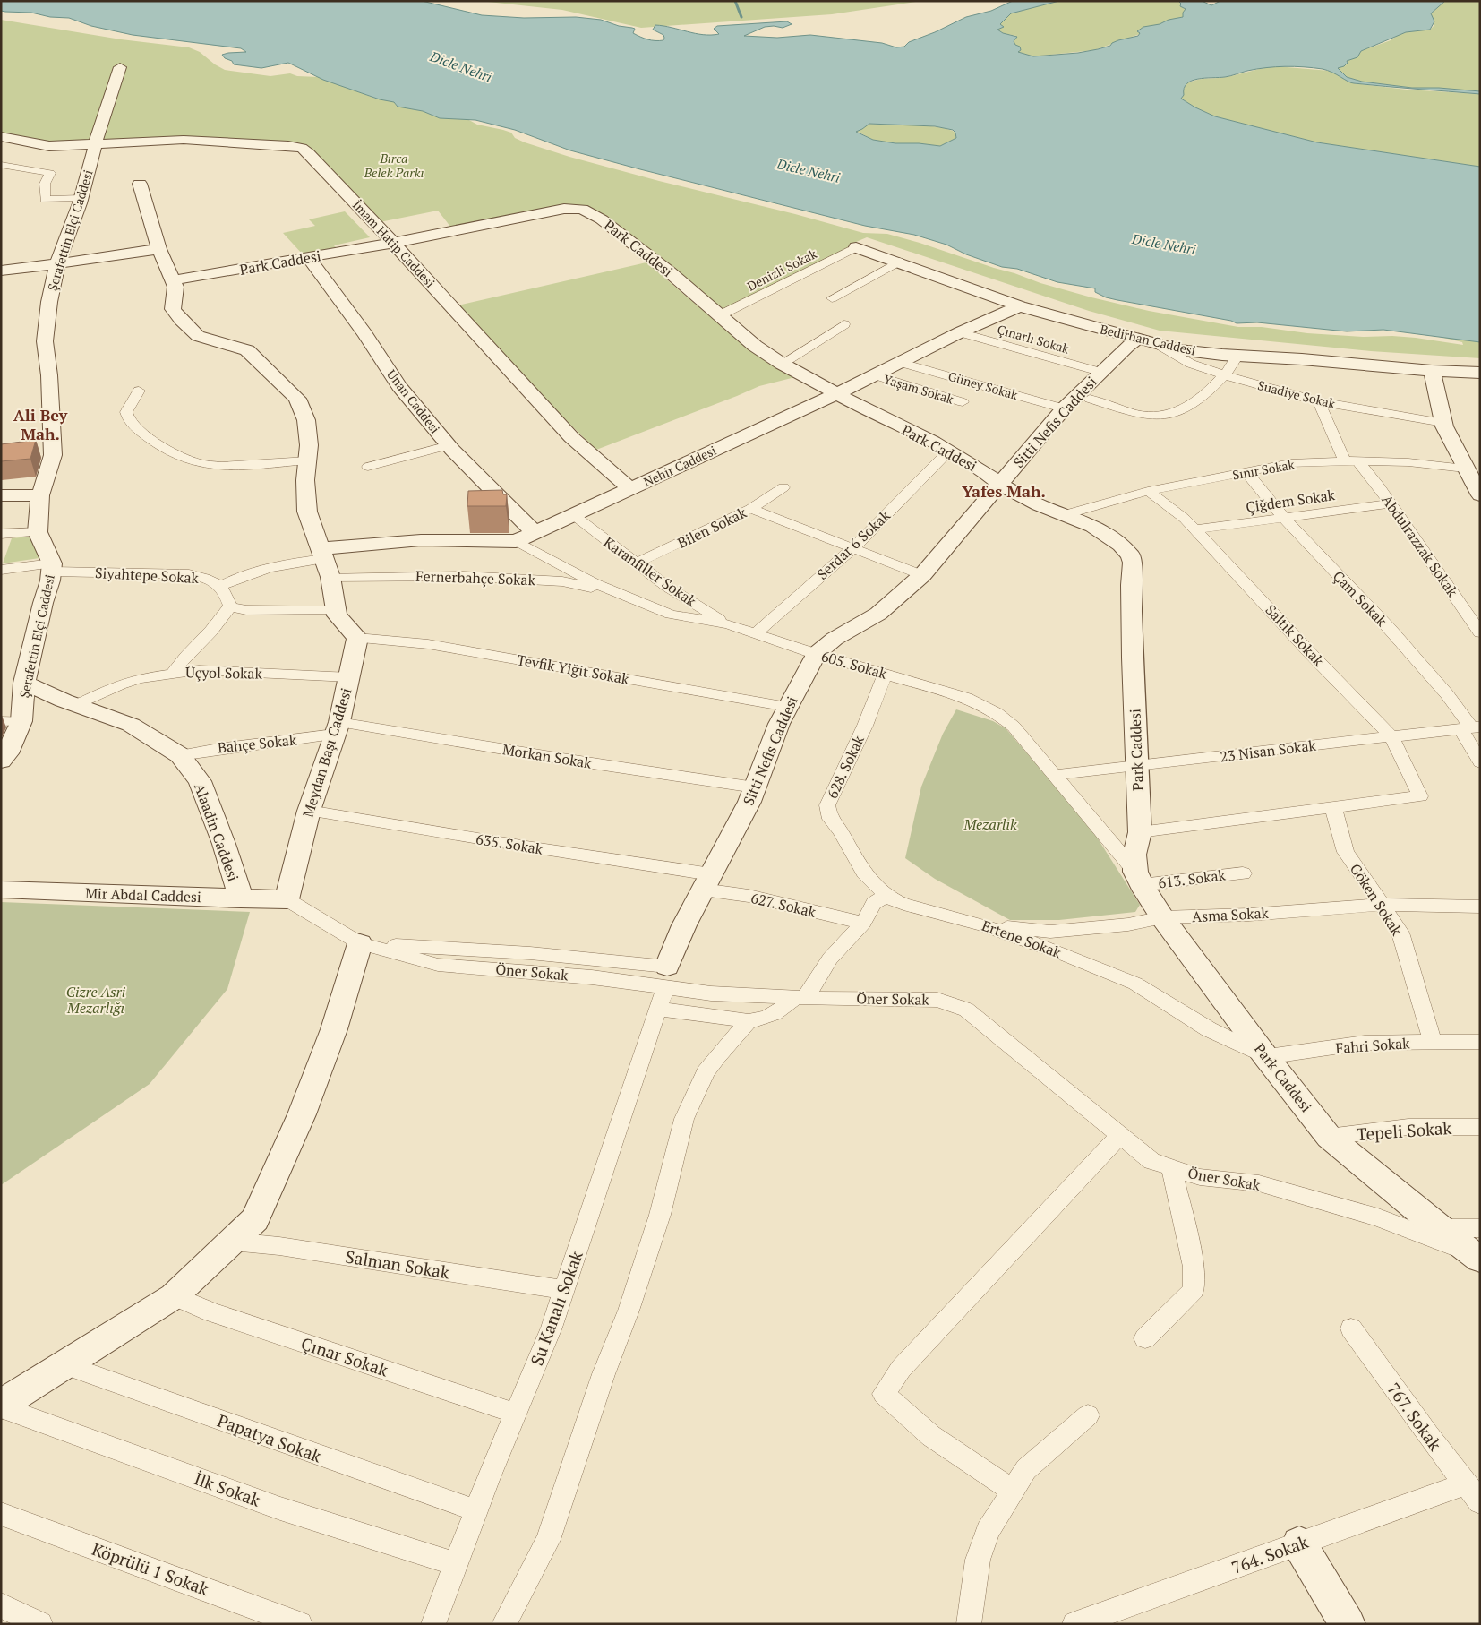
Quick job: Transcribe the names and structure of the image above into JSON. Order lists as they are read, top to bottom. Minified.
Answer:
{"streets":{"street":["Şerafettin Elçi Caddesi","İmam Hatip Caddesi","Park Caddesi","Denizli Sokak","Çınarlı Sokak","Bedirhan Caddesi","Güney Sokak","Yaşam Sokak","Suadiye Sokak","Unan Caddesi","Sitti Nefis Caddesi","Nehir Caddesi","Sınır Sokak","Çiğdem Sokak","Bilen Sokak","Serdar 6 Sokak","Abdulrazzak Sokak","Karanfiller Sokak","Siyahtepe Sokak","Fernerbahçe Sokak","Çam Sokak","Saltık Sokak","605. Sokak","Tevfik Yiğit Sokak","Üçyol Sokak","Bahçe Sokak","23 Nisan Sokak","Meydan Başı Caddesi","Morkan Sokak","628. Sokak","Alaadin Caddesi","635. Sokak","613. Sokak","Mir Abdal Caddesi","Göken Sokak","627. Sokak","Asma Sokak","Ertene Sokak","Öner Sokak","Fahri Sokak","Tepeli Sokak","Salman Sokak","Su Kanalı Sokak","Çınar Sokak","767. Sokak","Papatya Sokak","İlk Sokak","764. Sokak","Köprülü 1 Sokak"]},"crossings":[["Şerafettin Elçi Caddesi","İmam Hatip Caddesi"],["Şerafettin Elçi Caddesi","Siyahtepe Sokak"],["Şerafettin Elçi Caddesi","Alaadin Caddesi"],["İmam Hatip Caddesi","Park Caddesi"],["İmam Hatip Caddesi","Nehir Caddesi"],["Park Caddesi","Denizli Sokak"],["Park Caddesi","Unan Caddesi"],["Park Caddesi","Sitti Nefis Caddesi"],["Park Caddesi","Nehir Caddesi"],["Park Caddesi","Sınır Sokak"],["Park Caddesi","Serdar 6 Sokak"],["Park Caddesi","605. Sokak"],["Park Caddesi","23 Nisan Sokak"],["Park Caddesi","613. Sokak"],["Park Caddesi","Asma Sokak"],["Park Caddesi","Ertene Sokak"],["Park Caddesi","Öner Sokak"],["Park Caddesi","Fahri Sokak"],["Park Caddesi","Tepeli Sokak"],["Denizli Sokak","Bedirhan Caddesi"],["Çınarlı Sokak","Sitti Nefis Caddesi"],["Çınarlı Sokak","Nehir Caddesi"],["Bedirhan Caddesi","Suadiye Sokak"],["Bedirhan Caddesi","Sitti Nefis Caddesi"],["Bedirhan Caddesi","Nehir Caddesi"],["Güney Sokak","Sitti Nefis Caddesi"],["Güney Sokak","Nehir Caddesi"],["Yaşam Sokak","Nehir Caddesi"],["Suadiye Sokak","Sitti Nefis Caddesi"],["Suadiye Sokak","Abdulrazzak Sokak"],["Unan Caddesi","Nehir Caddesi"],["Sitti Nefis Caddesi","605. Sokak"],["Sitti Nefis Caddesi","Tevfik Yiğit Sokak"],["Sitti Nefis Caddesi","Morkan Sokak"],["Sitti Nefis Caddesi","635. Sokak"],["Sitti Nefis Caddesi","627. Sokak"],["Sitti Nefis Caddesi","Öner Sokak"],["Sitti Nefis Caddesi","Su Kanalı Sokak"],["Nehir Caddesi","Karanfiller Sokak"],["Nehir Caddesi","Fernerbahçe Sokak"],["Nehir Caddesi","605. Sokak"],["Sınır Sokak","Abdulrazzak Sokak"],["Sınır Sokak","Çam Sokak"],["Sınır Sokak","Saltık Sokak"],["Çiğdem Sokak","Abdulrazzak Sokak"],["Çiğdem Sokak","Çam Sokak"],["Çiğdem Sokak","Saltık Sokak"],["Bilen Sokak","Karanfiller Sokak"],["Serdar 6 Sokak","605. Sokak"],["Karanfiller Sokak","605. Sokak"],["Fernerbahçe Sokak","605. Sokak"],["Çam Sokak","23 Nisan Sokak"],["Saltık Sokak","23 Nisan Sokak"],["Saltık Sokak","Göken Sokak"],["605. Sokak","23 Nisan Sokak"],["605. Sokak","628. Sokak"],["605. Sokak","613. Sokak"],["Tevfik Yiğit Sokak","Meydan Başı Caddesi"],["Üçyol Sokak","Meydan Başı Caddesi"],["Üçyol Sokak","Alaadin Caddesi"],["Bahçe Sokak","Meydan Başı Caddesi"],["Bahçe Sokak","Morkan Sokak"],["Bahçe Sokak","Alaadin Caddesi"],["Meydan Başı Caddesi","Morkan Sokak"],["Meydan Başı Caddesi","635. Sokak"],["Meydan Başı Caddesi","Mir Abdal Caddesi"],["Meydan Başı Caddesi","Öner Sokak"],["628. Sokak","Ertene Sokak"],["Alaadin Caddesi","Mir Abdal Caddesi"],["635. Sokak","627. Sokak"],["Mir Abdal Caddesi","Öner Sokak"],["Göken Sokak","Asma Sokak"],["Göken Sokak","Fahri Sokak"],["Asma Sokak","Ertene Sokak"],["Ertene Sokak","Fahri Sokak"],["Öner Sokak","Su Kanalı Sokak"],["Salman Sokak","Su Kanalı Sokak"],["Su Kanalı Sokak","Çınar Sokak"],["Su Kanalı Sokak","Papatya Sokak"],["Su Kanalı Sokak","İlk Sokak"],["767. Sokak","764. Sokak"]],"districts":["Ali Bey Mah.","Yafes Mah."],"water":["Dicle Nehri"],"parks":["Bırca Belek Parkı","Mezarlık","Cizre Asri Mezarlığı"]}
